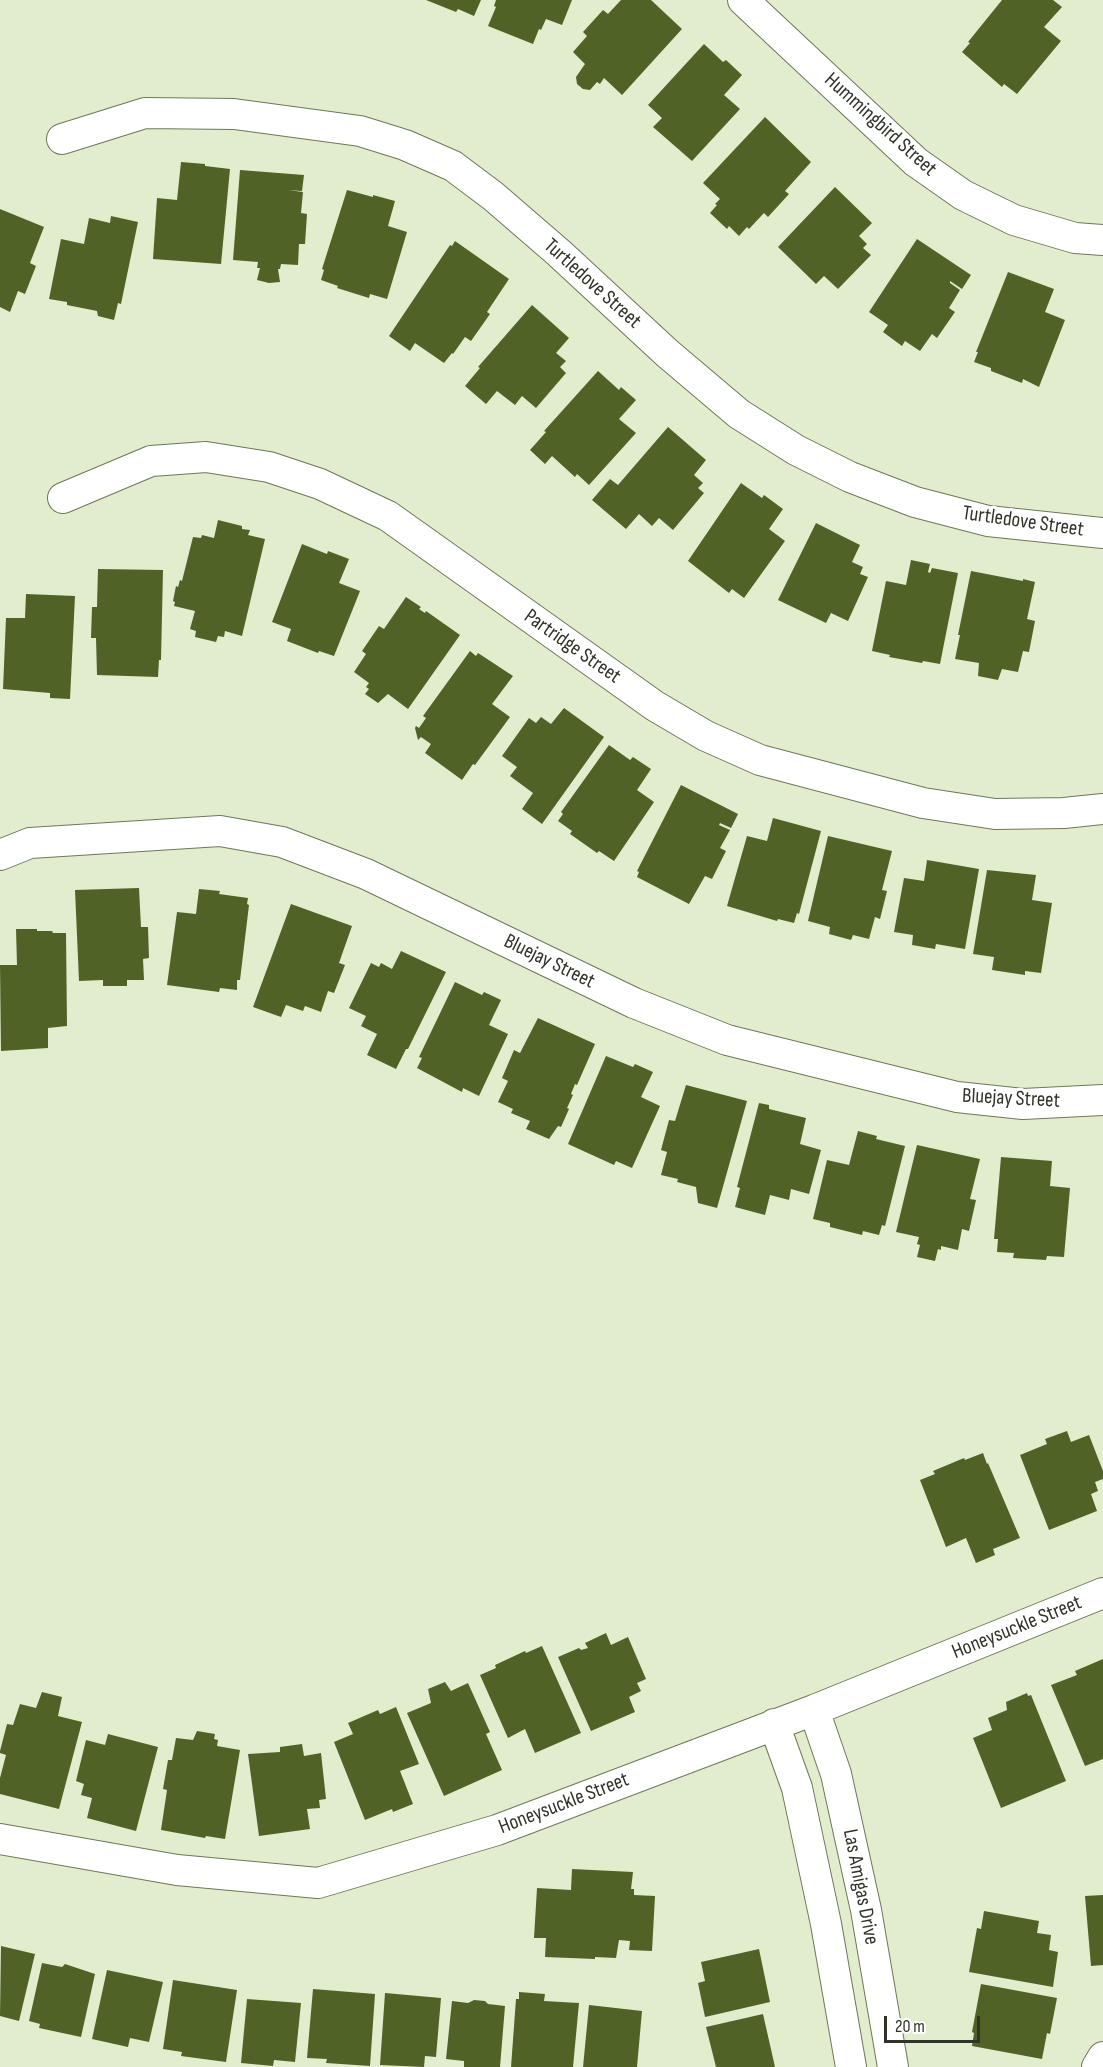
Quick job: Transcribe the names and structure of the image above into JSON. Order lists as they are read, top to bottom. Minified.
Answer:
{"streets":{"street":["Hummingbird Street","Turtledove Street","Partridge Street","Bluejay Street","Honeysuckle Street","Las Amigas Drive"]},"crossings":[["Honeysuckle Street","Las Amigas Drive"]],"scale_bar":"20 m"}
